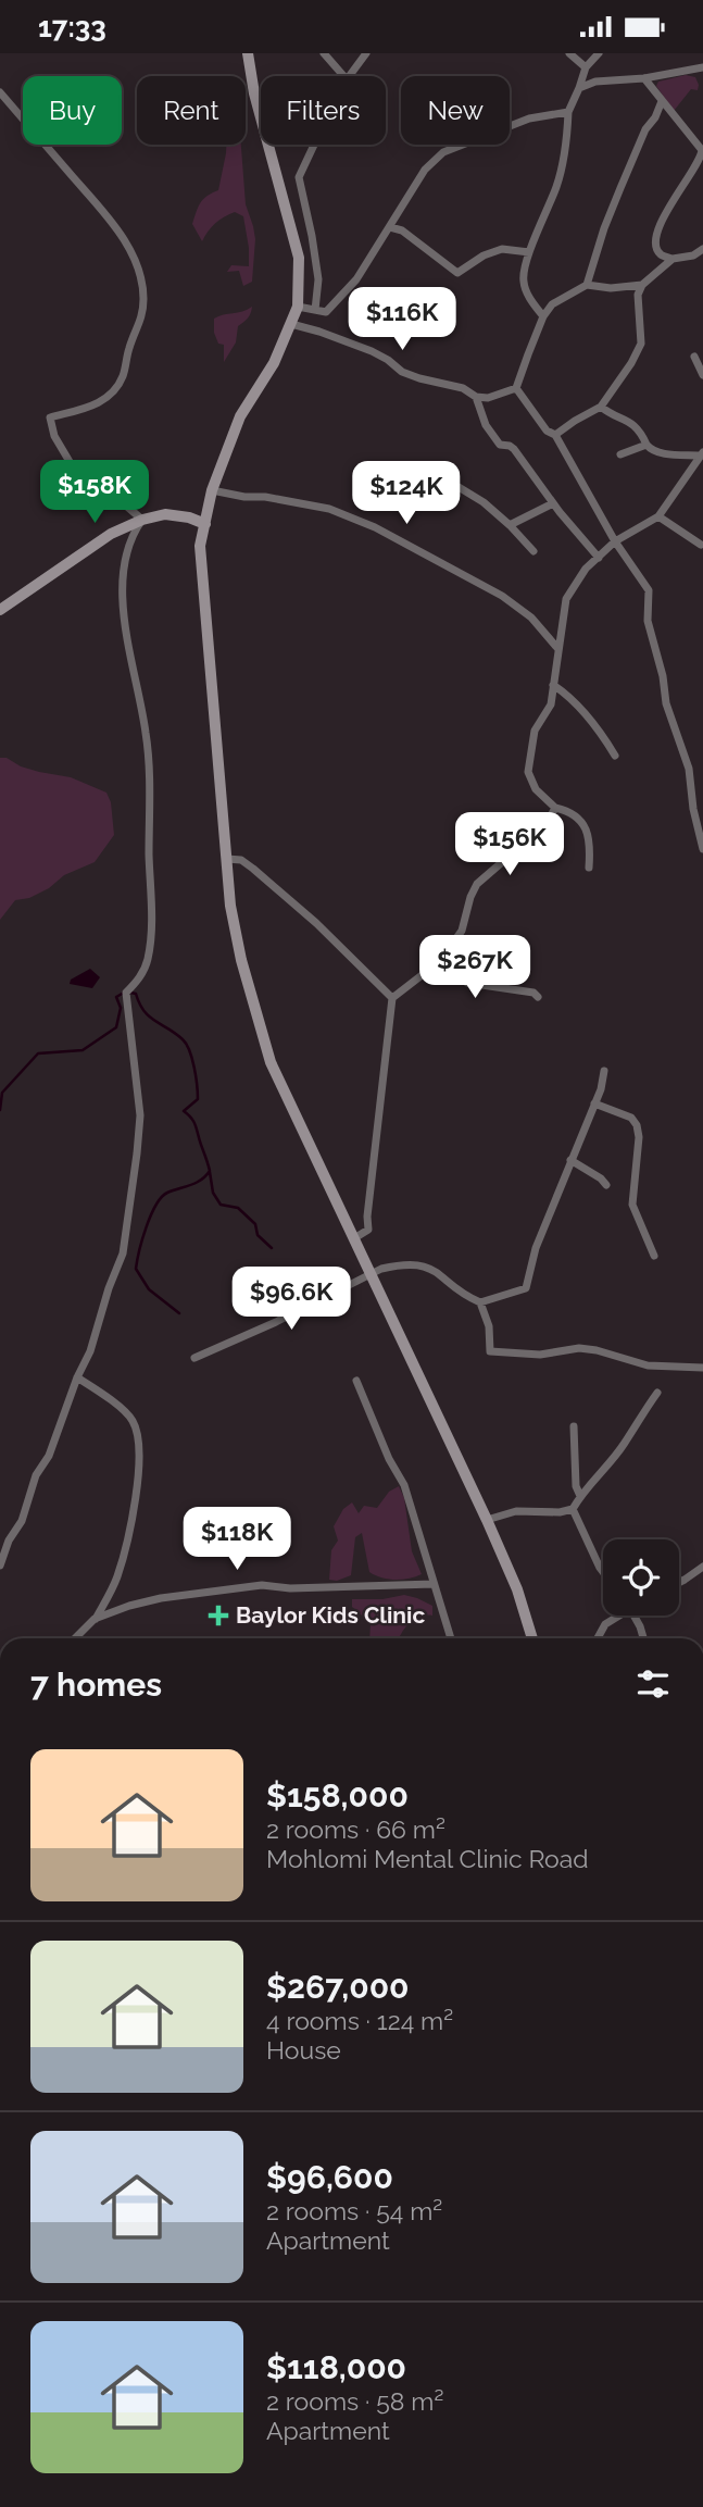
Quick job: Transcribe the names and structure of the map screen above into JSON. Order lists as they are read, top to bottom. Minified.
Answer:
{"places":{"health":["Baylor Kids Clinic"]},"page":{"status":"17:33","chip":["Buy","Rent","Filters","New"],"price":["$116K","$158K","$124K","$156K","$267K","$96.6K","$118K"],"heading":"7 homes","list":[{"name":"$158,000","note":"2 rooms · 66 m² · Mohlomi Mental Clinic Road"},{"name":"$267,000","note":"4 rooms · 124 m² · House"},{"name":"$96,600","note":"2 rooms · 54 m² · Apartment"},{"name":"$118,000","note":"2 rooms · 58 m² · Apartment"}]}}
